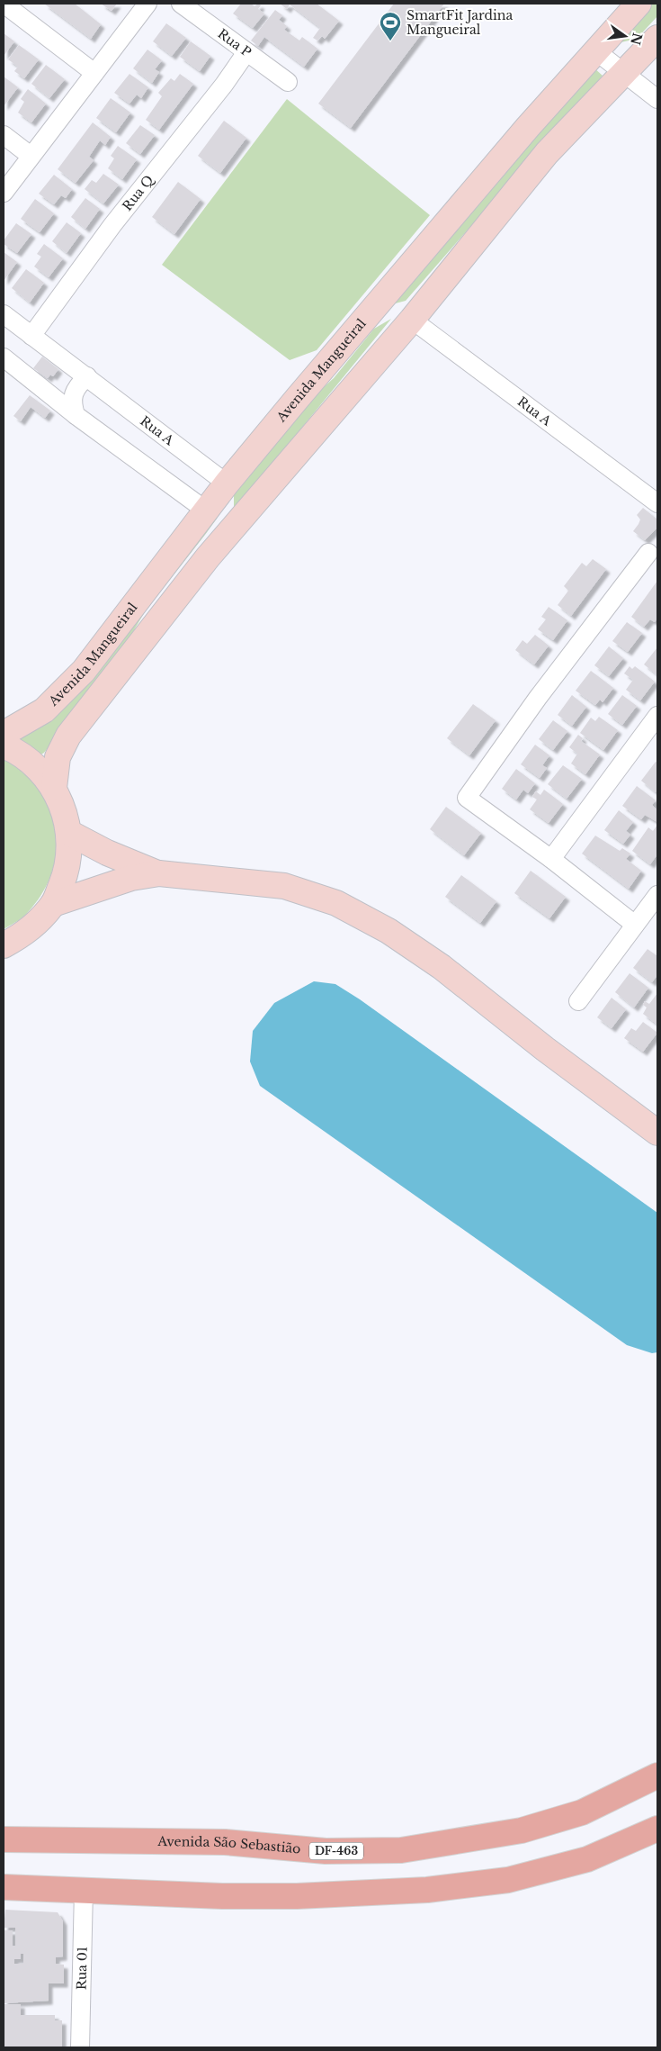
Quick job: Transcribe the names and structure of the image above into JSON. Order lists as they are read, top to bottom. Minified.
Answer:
{"streets":{"main road":["Avenida São Sebastião","DF-463"],"street":["Rua P","Rua Q","Avenida Mangueiral","Rua A","Rua 01"]},"crossings":[["Rua P","Rua Q"],["Rua Q","Rua A"],["Avenida Mangueiral","Rua A"]],"places":{"sports":["SmartFit Jardina Mangueiral"]},"north":"right"}
